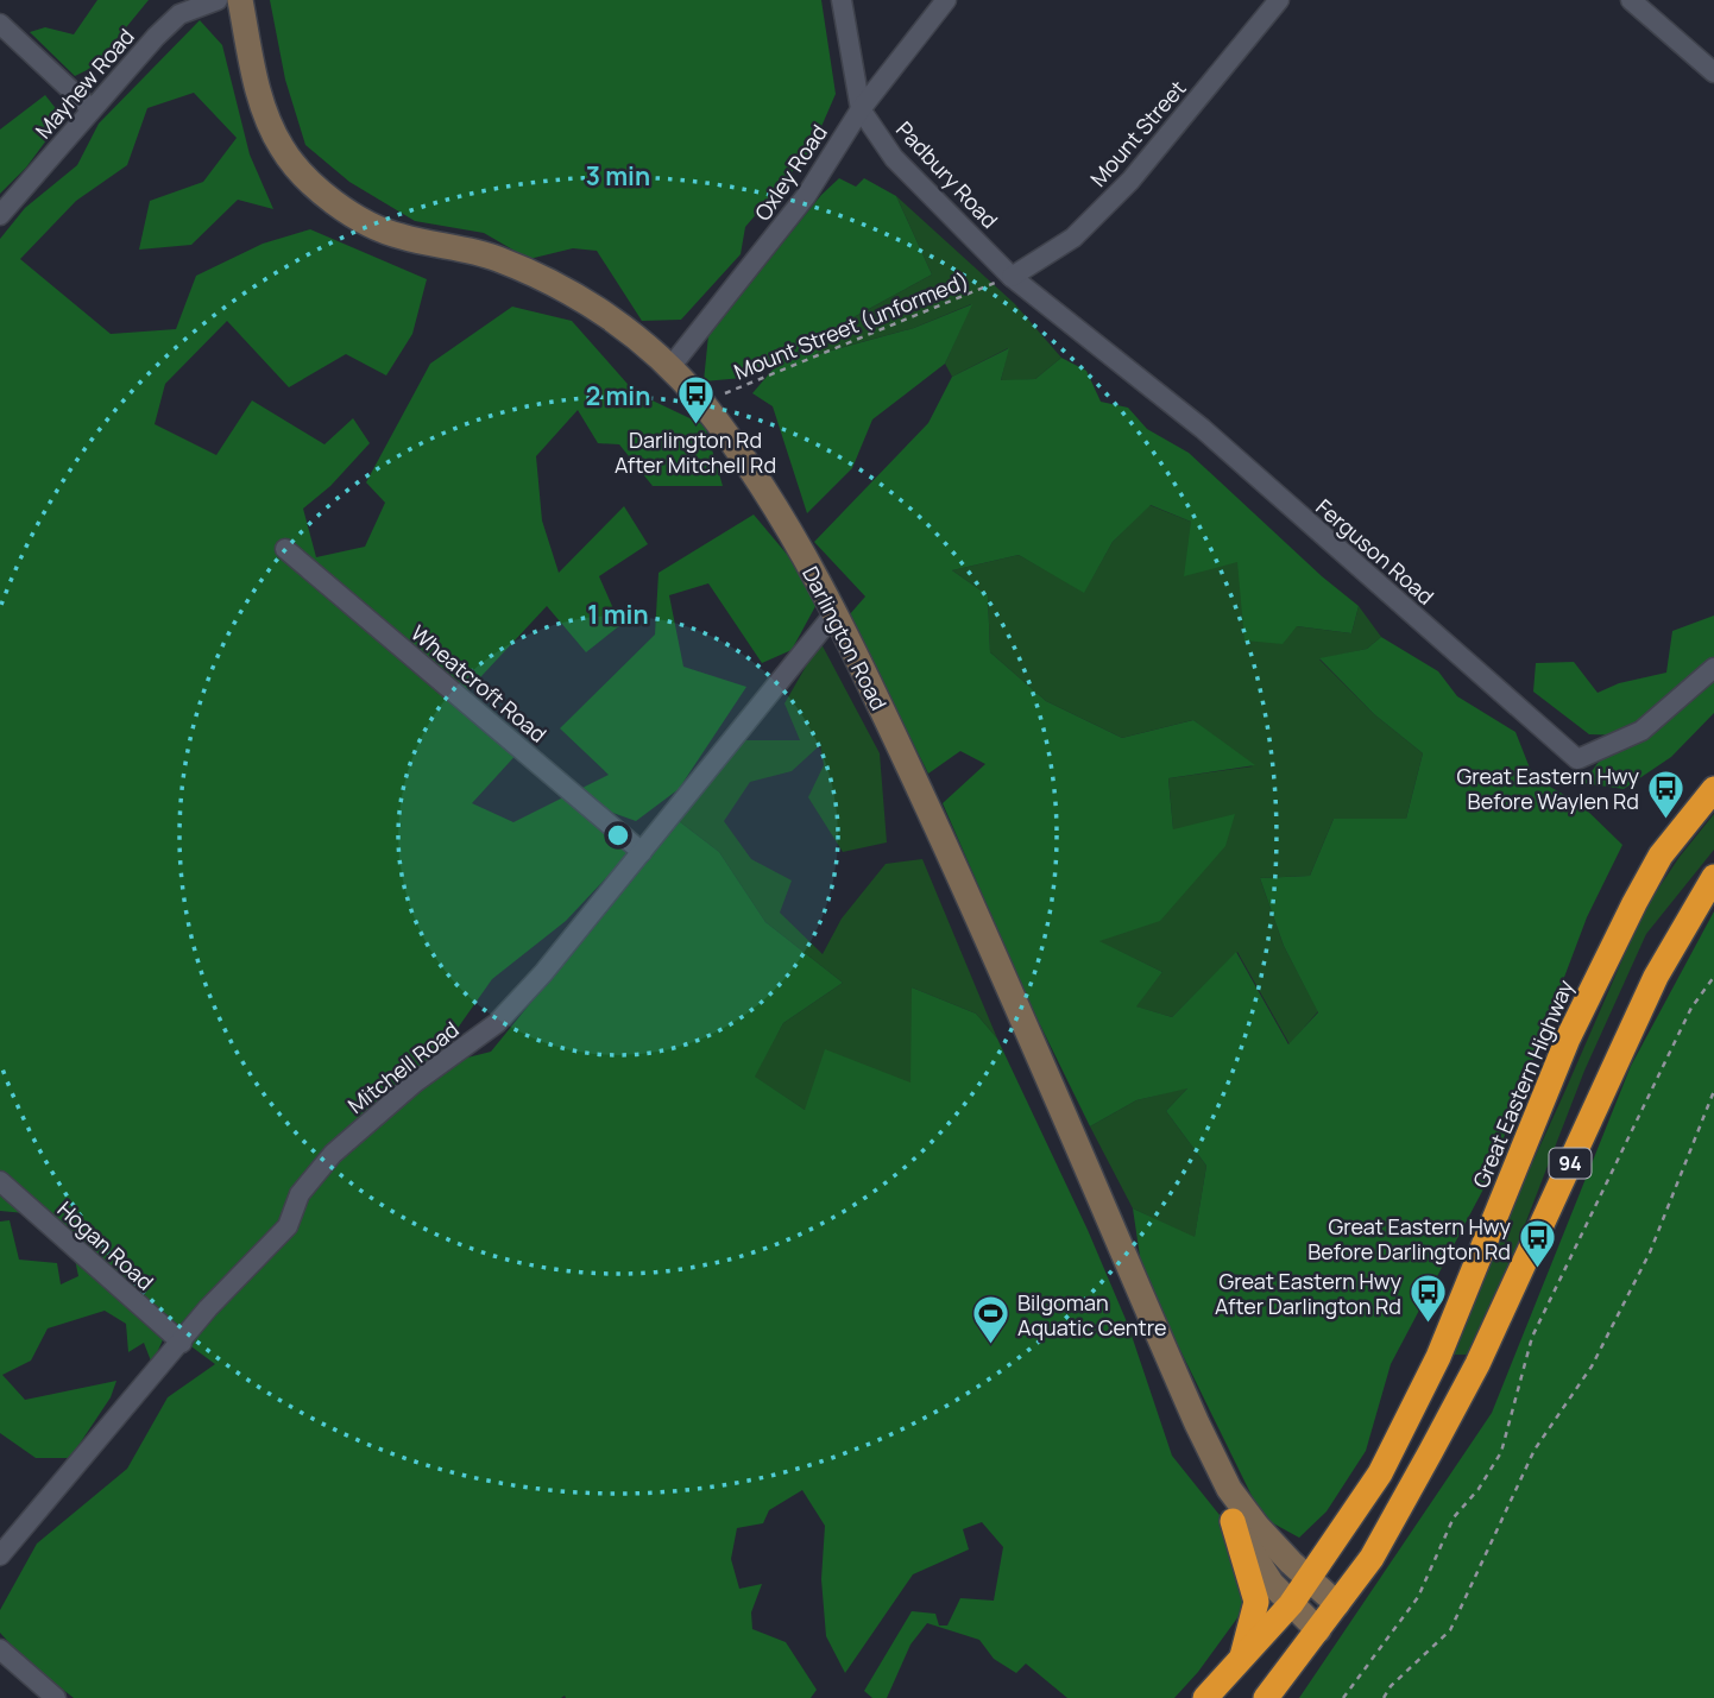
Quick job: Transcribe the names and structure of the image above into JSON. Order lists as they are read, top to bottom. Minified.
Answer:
{"streets":{"highway":["Great Eastern Highway","94"],"street":["Mayhew Road","Mount Street","Oxley Road","Padbury Road","Ferguson Road","Darlington Road","Wheatcroft Road","Mitchell Road","Hogan Road"],"path":["Mount Street (unformed)"]},"crossings":[["Mount Street","Padbury Road"],["Mount Street","Mount Street (unformed)"],["Mount Street","Ferguson Road"],["Oxley Road","Padbury Road"],["Oxley Road","Darlington Road"],["Padbury Road","Mount Street (unformed)"],["Padbury Road","Ferguson Road"],["Mount Street (unformed)","Ferguson Road"],["Mount Street (unformed)","Darlington Road"],["Darlington Road","Mitchell Road"],["Darlington Road","Great Eastern Highway"],["Darlington Road","94"],["Wheatcroft Road","Mitchell Road"],["Mitchell Road","Hogan Road"]],"places":{"bus stop":["Darlington Rd After Mitchell Rd","Great Eastern Hwy Before Waylen Rd","Great Eastern Hwy Before Darlington Rd","Great Eastern Hwy After Darlington Rd"],"sports":["Bilgoman Aquatic Centre"]},"rings":["3 min","2 min","1 min"]}
